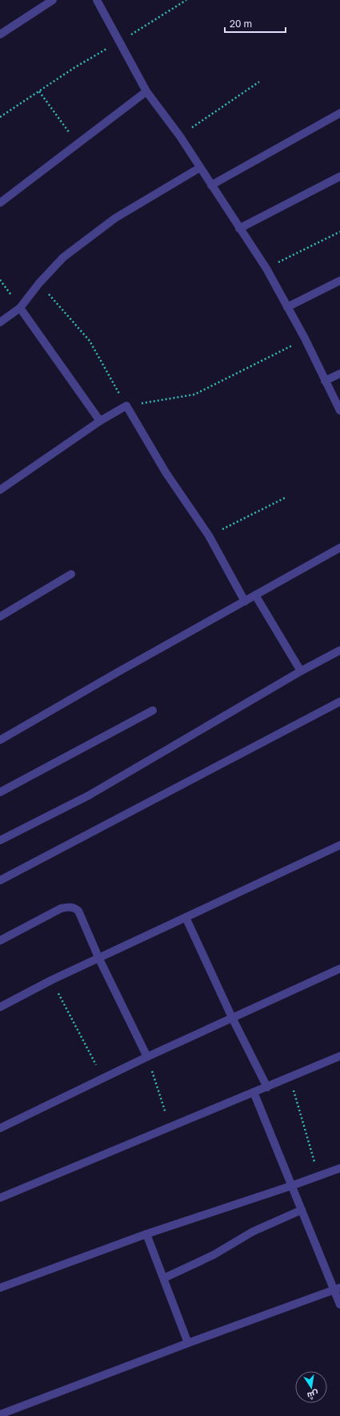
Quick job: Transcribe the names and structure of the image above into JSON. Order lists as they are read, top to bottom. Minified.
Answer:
{"scale_bar":"20 m","north":"bottom"}
